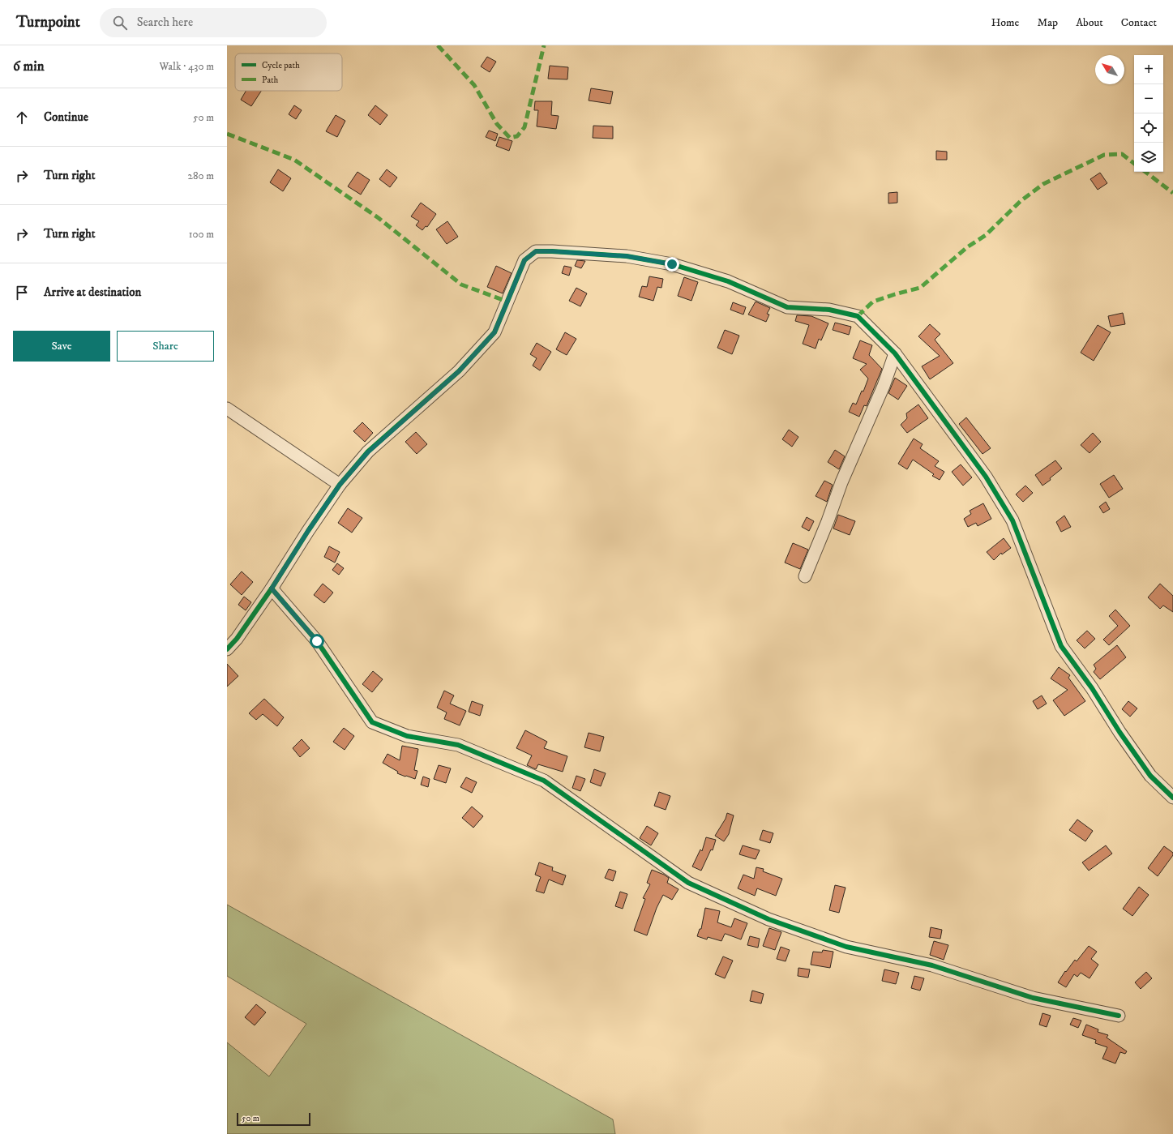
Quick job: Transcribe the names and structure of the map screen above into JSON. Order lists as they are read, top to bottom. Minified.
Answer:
{"legend":["Cycle path","Path"],"scale_bar":"50 m","north":"top left","page":{"header":"Turnpoint","search":"Search here","nav":["Home","Map","About","Contact"],"heading":["6 min","Walk · 430 m"],"map_buttons":["+","−"],"list":[["Continue","50 m"],["Turn right","280 m"],["Turn right","100 m"],"Arrive at destination"],"buttons":["Save","Share"],"scale":"50 m"}}
